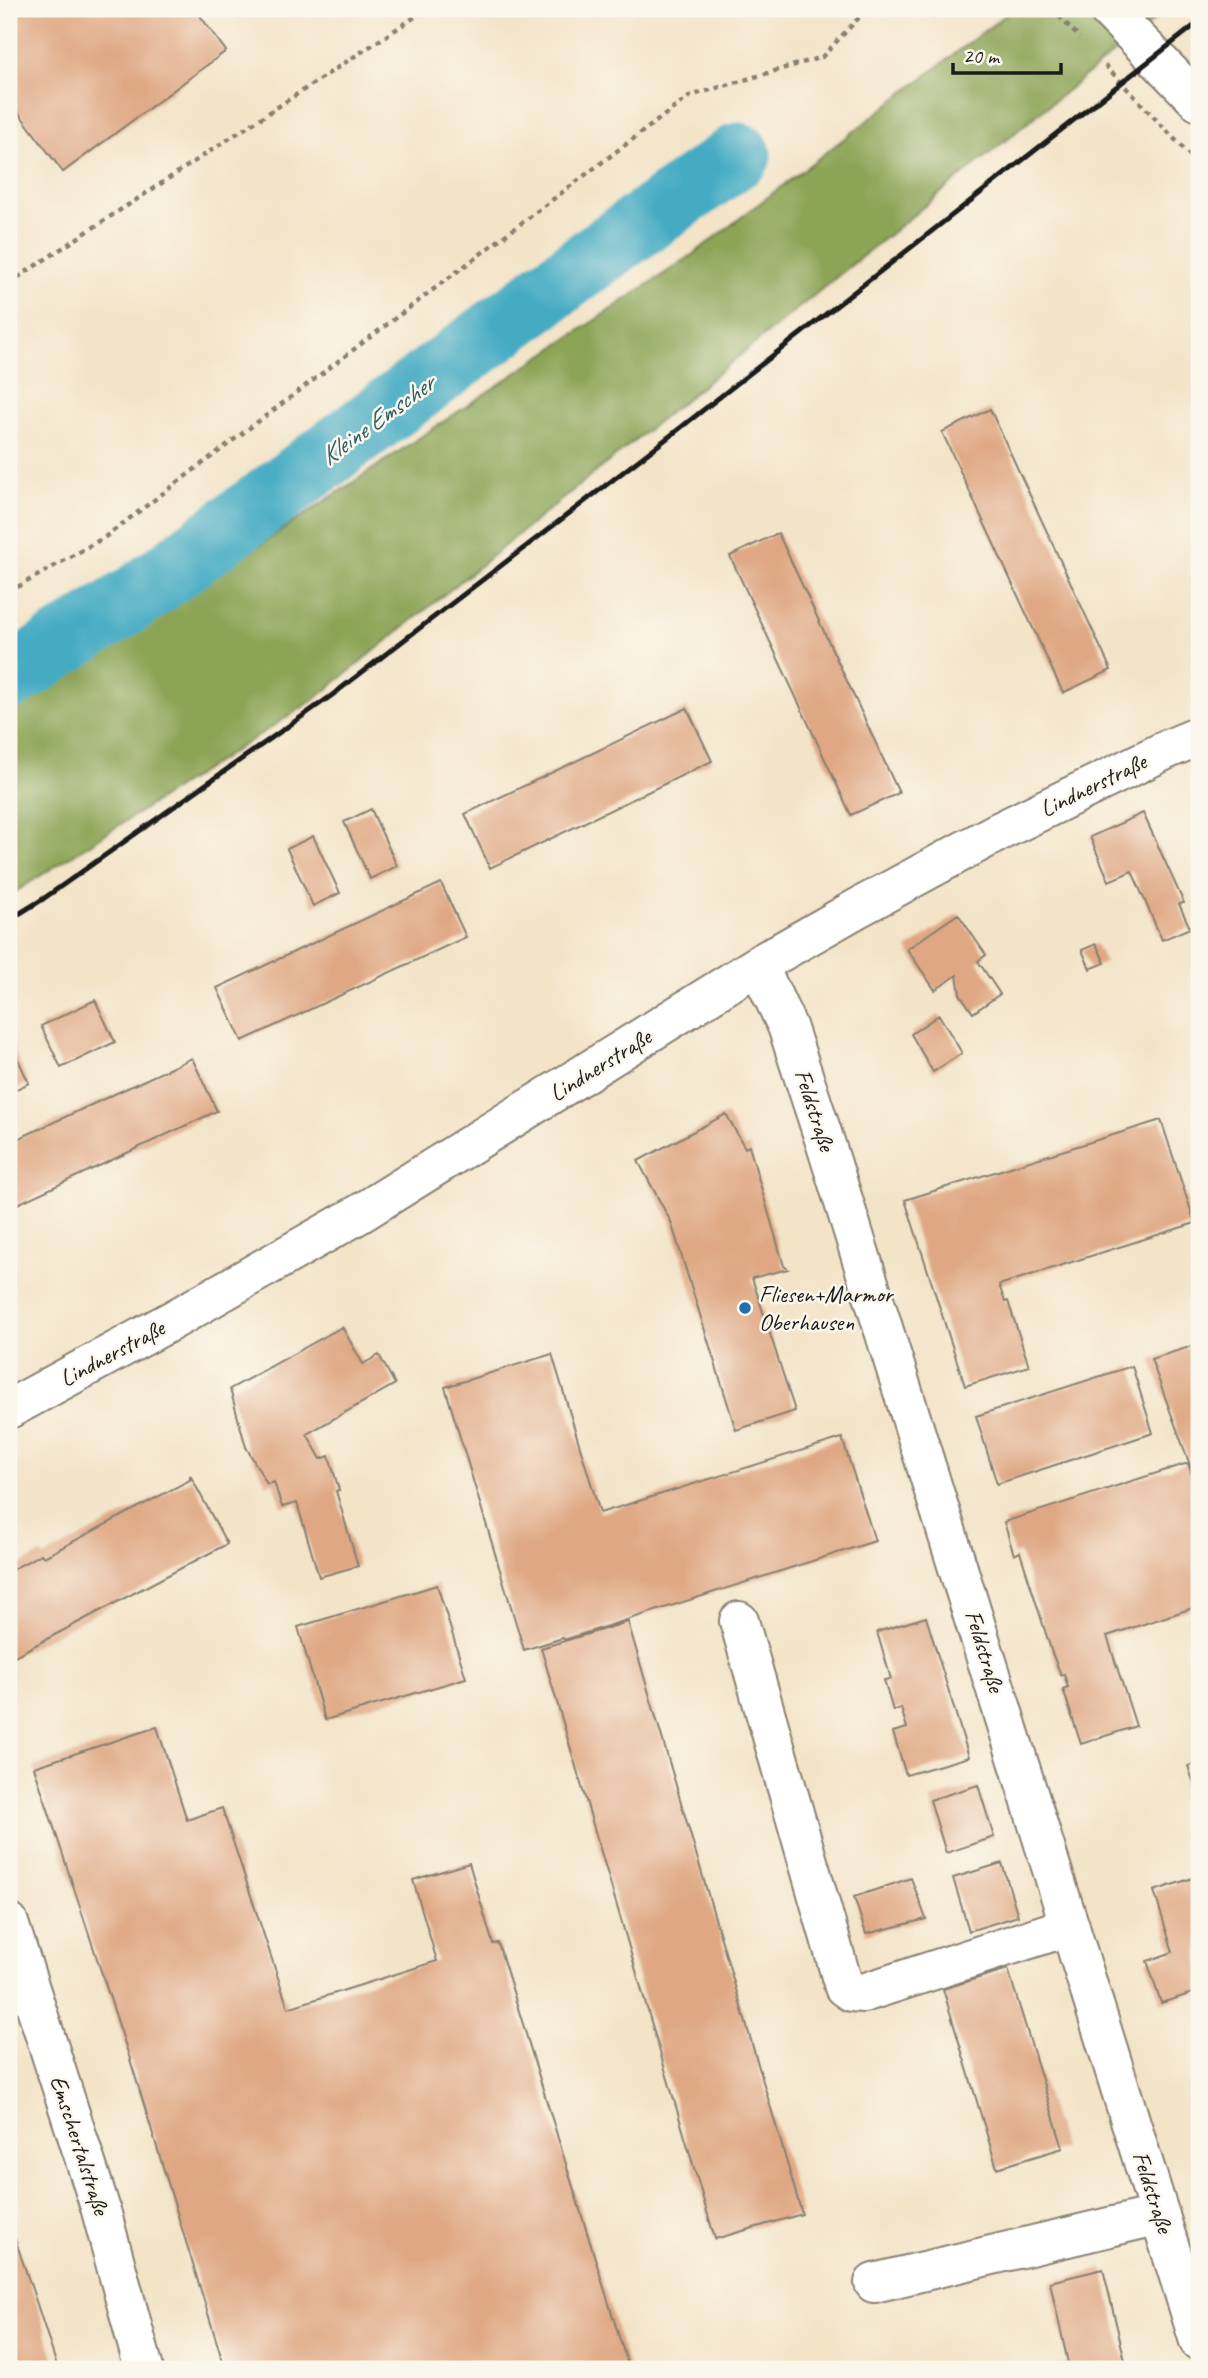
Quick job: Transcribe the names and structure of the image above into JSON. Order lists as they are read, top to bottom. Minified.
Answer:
{"streets":{"street":["Lindnerstraße","Feldstraße","Emschertalstraße"]},"crossings":[["Lindnerstraße","Feldstraße"]],"water":["Kleine Emscher"],"places":["Fliesen+Marmor Oberhausen"],"scale_bar":"20 m"}
